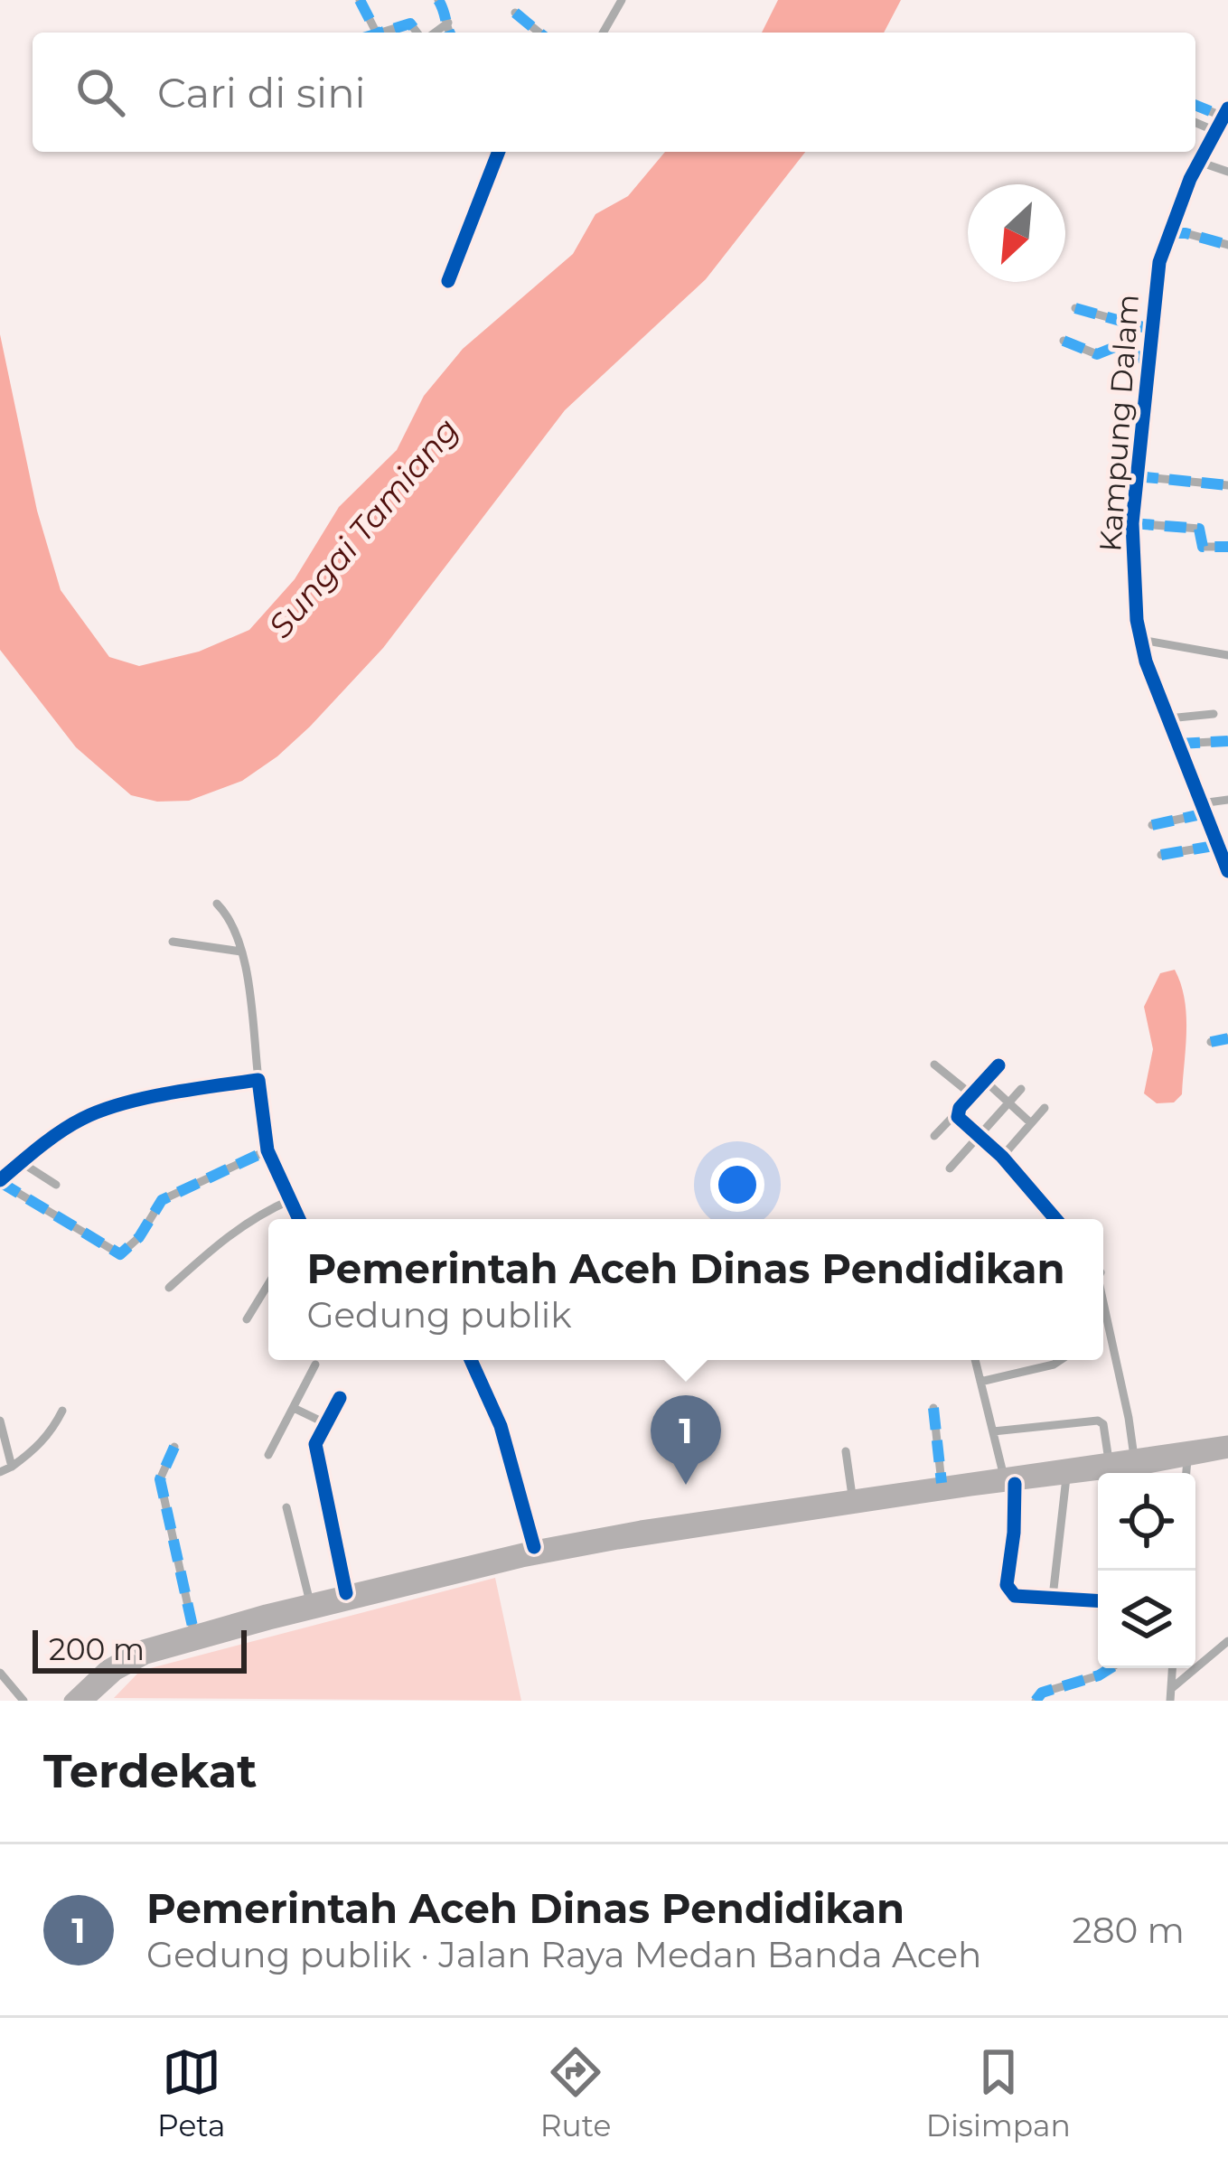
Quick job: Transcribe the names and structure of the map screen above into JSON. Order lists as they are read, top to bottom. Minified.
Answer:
{"streets":{"street":["Kampung Dalam"]},"water":["Sungai Tamiang"],"scale_bar":"200 m","north":"bottom left","page":{"search":"Cari di sini","popup":["Pemerintah Aceh Dinas Pendidikan","Gedung publik"],"pins":"1","scale":"200 m","heading":"Terdekat","list":[{"mark":"1","name":"Pemerintah Aceh Dinas Pendidikan","note":"Gedung publik · Jalan Raya Medan Banda Aceh","value":"280 m"}],"nav":["Peta","Rute","Disimpan"]}}
